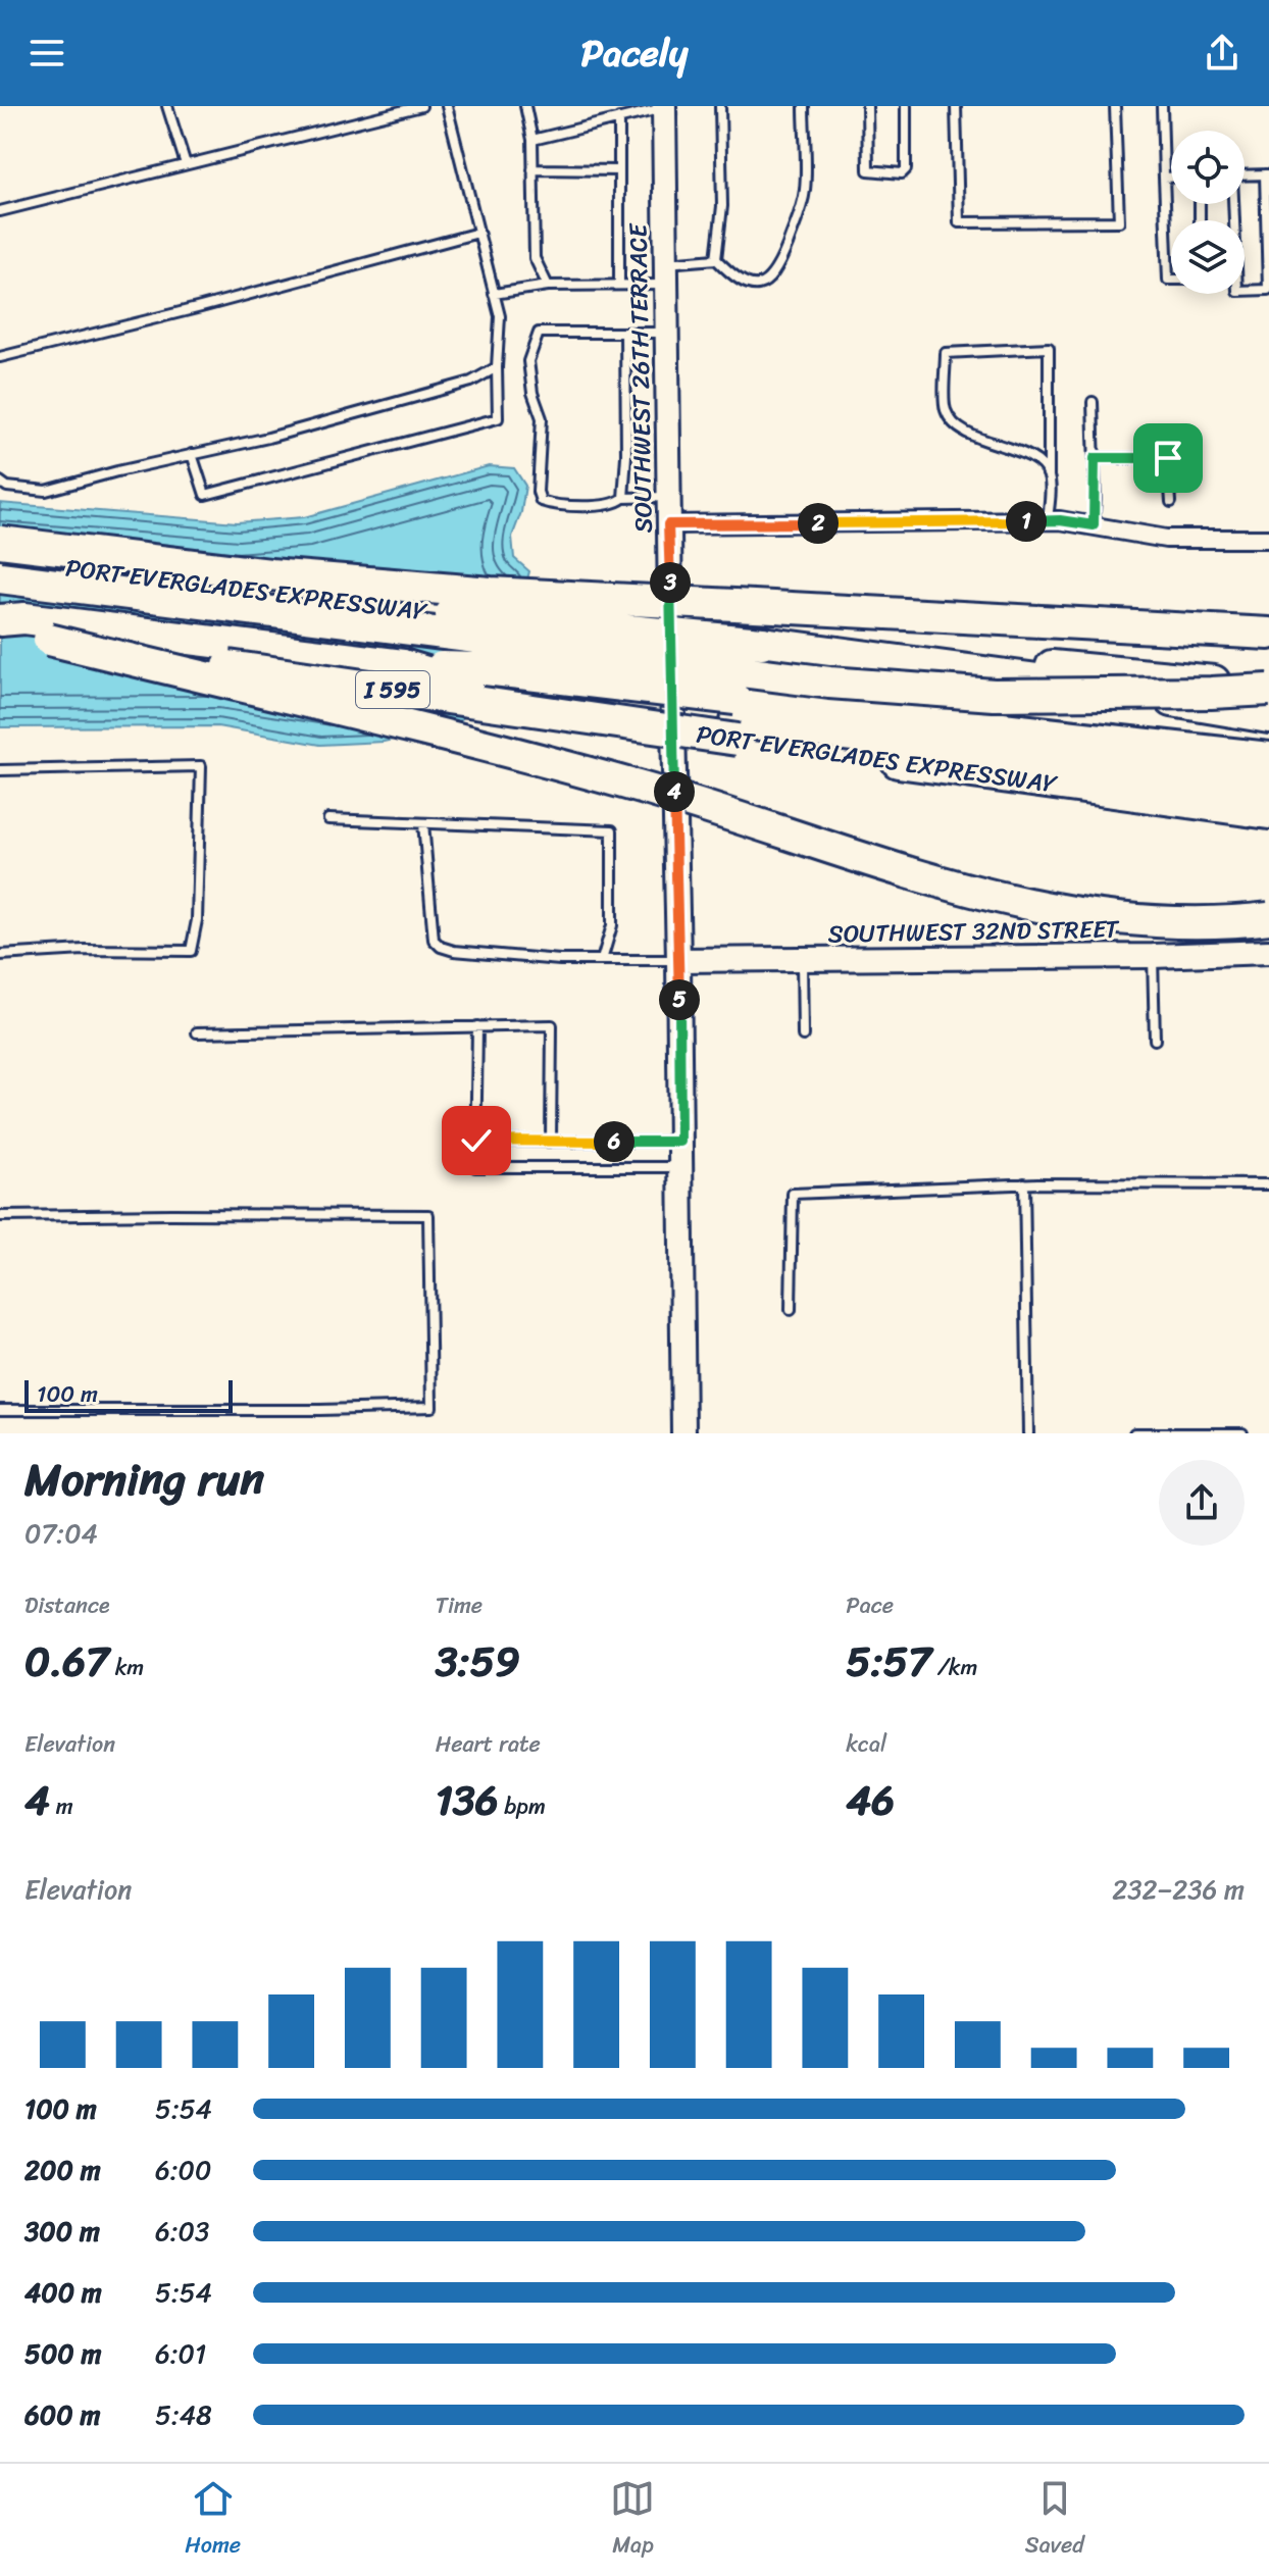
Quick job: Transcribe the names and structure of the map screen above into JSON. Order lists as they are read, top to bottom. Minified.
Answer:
{"streets":{"highway":["PORT EVERGLADES EXPRESSWAY","I 595"],"street":["SOUTHWEST 26TH TERRACE","SOUTHWEST 32ND STREET"]},"crossings":[["SOUTHWEST 26TH TERRACE","SOUTHWEST 32ND STREET"]],"scale_bar":"100 m","page":{"header":"Pacely","pins":["1","2","3","4","5","6"],"scale":"100 m","heading":["Morning run","07:04"],"stats":[["Distance","0.67 km"],["Time","3:59"],["Pace","5:57 /km"],["Elevation","4 m"],["Heart rate","136 bpm"],["kcal","46"]],"chart":["Elevation","232–236 m"],"list":[{"name":"100 m","note":"5:54"},{"name":"200 m","note":"6:00"},{"name":"300 m","note":"6:03"},{"name":"400 m","note":"5:54"},{"name":"500 m","note":"6:01"},{"name":"600 m","note":"5:48"}],"tabs":["Home","Map","Saved"]}}
